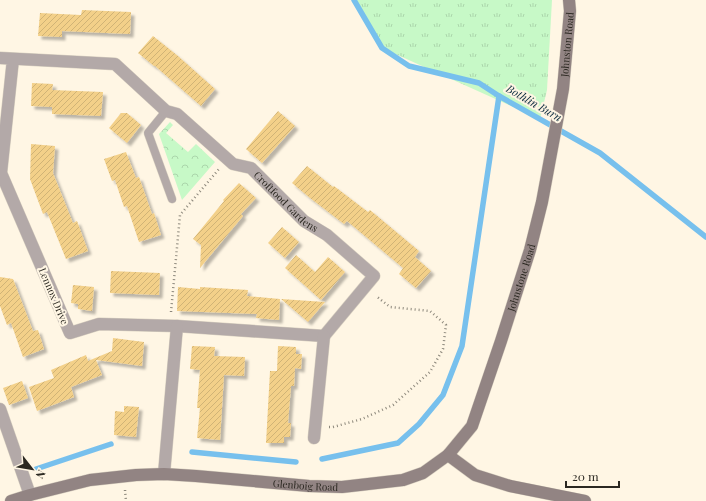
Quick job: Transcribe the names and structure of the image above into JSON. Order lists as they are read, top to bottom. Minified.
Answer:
{"streets":{"main road":["Johnston Road","Johnstone Road","Glenboig Road"],"street":["Croftfood Gardens","Lennox Drive"]},"crossings":[["Johnston Road","Johnstone Road"],["Croftfood Gardens","Lennox Drive"],["Johnstone Road","Glenboig Road"]],"water":["Bothlin Burn"],"scale_bar":"20 m","north":"bottom right"}
